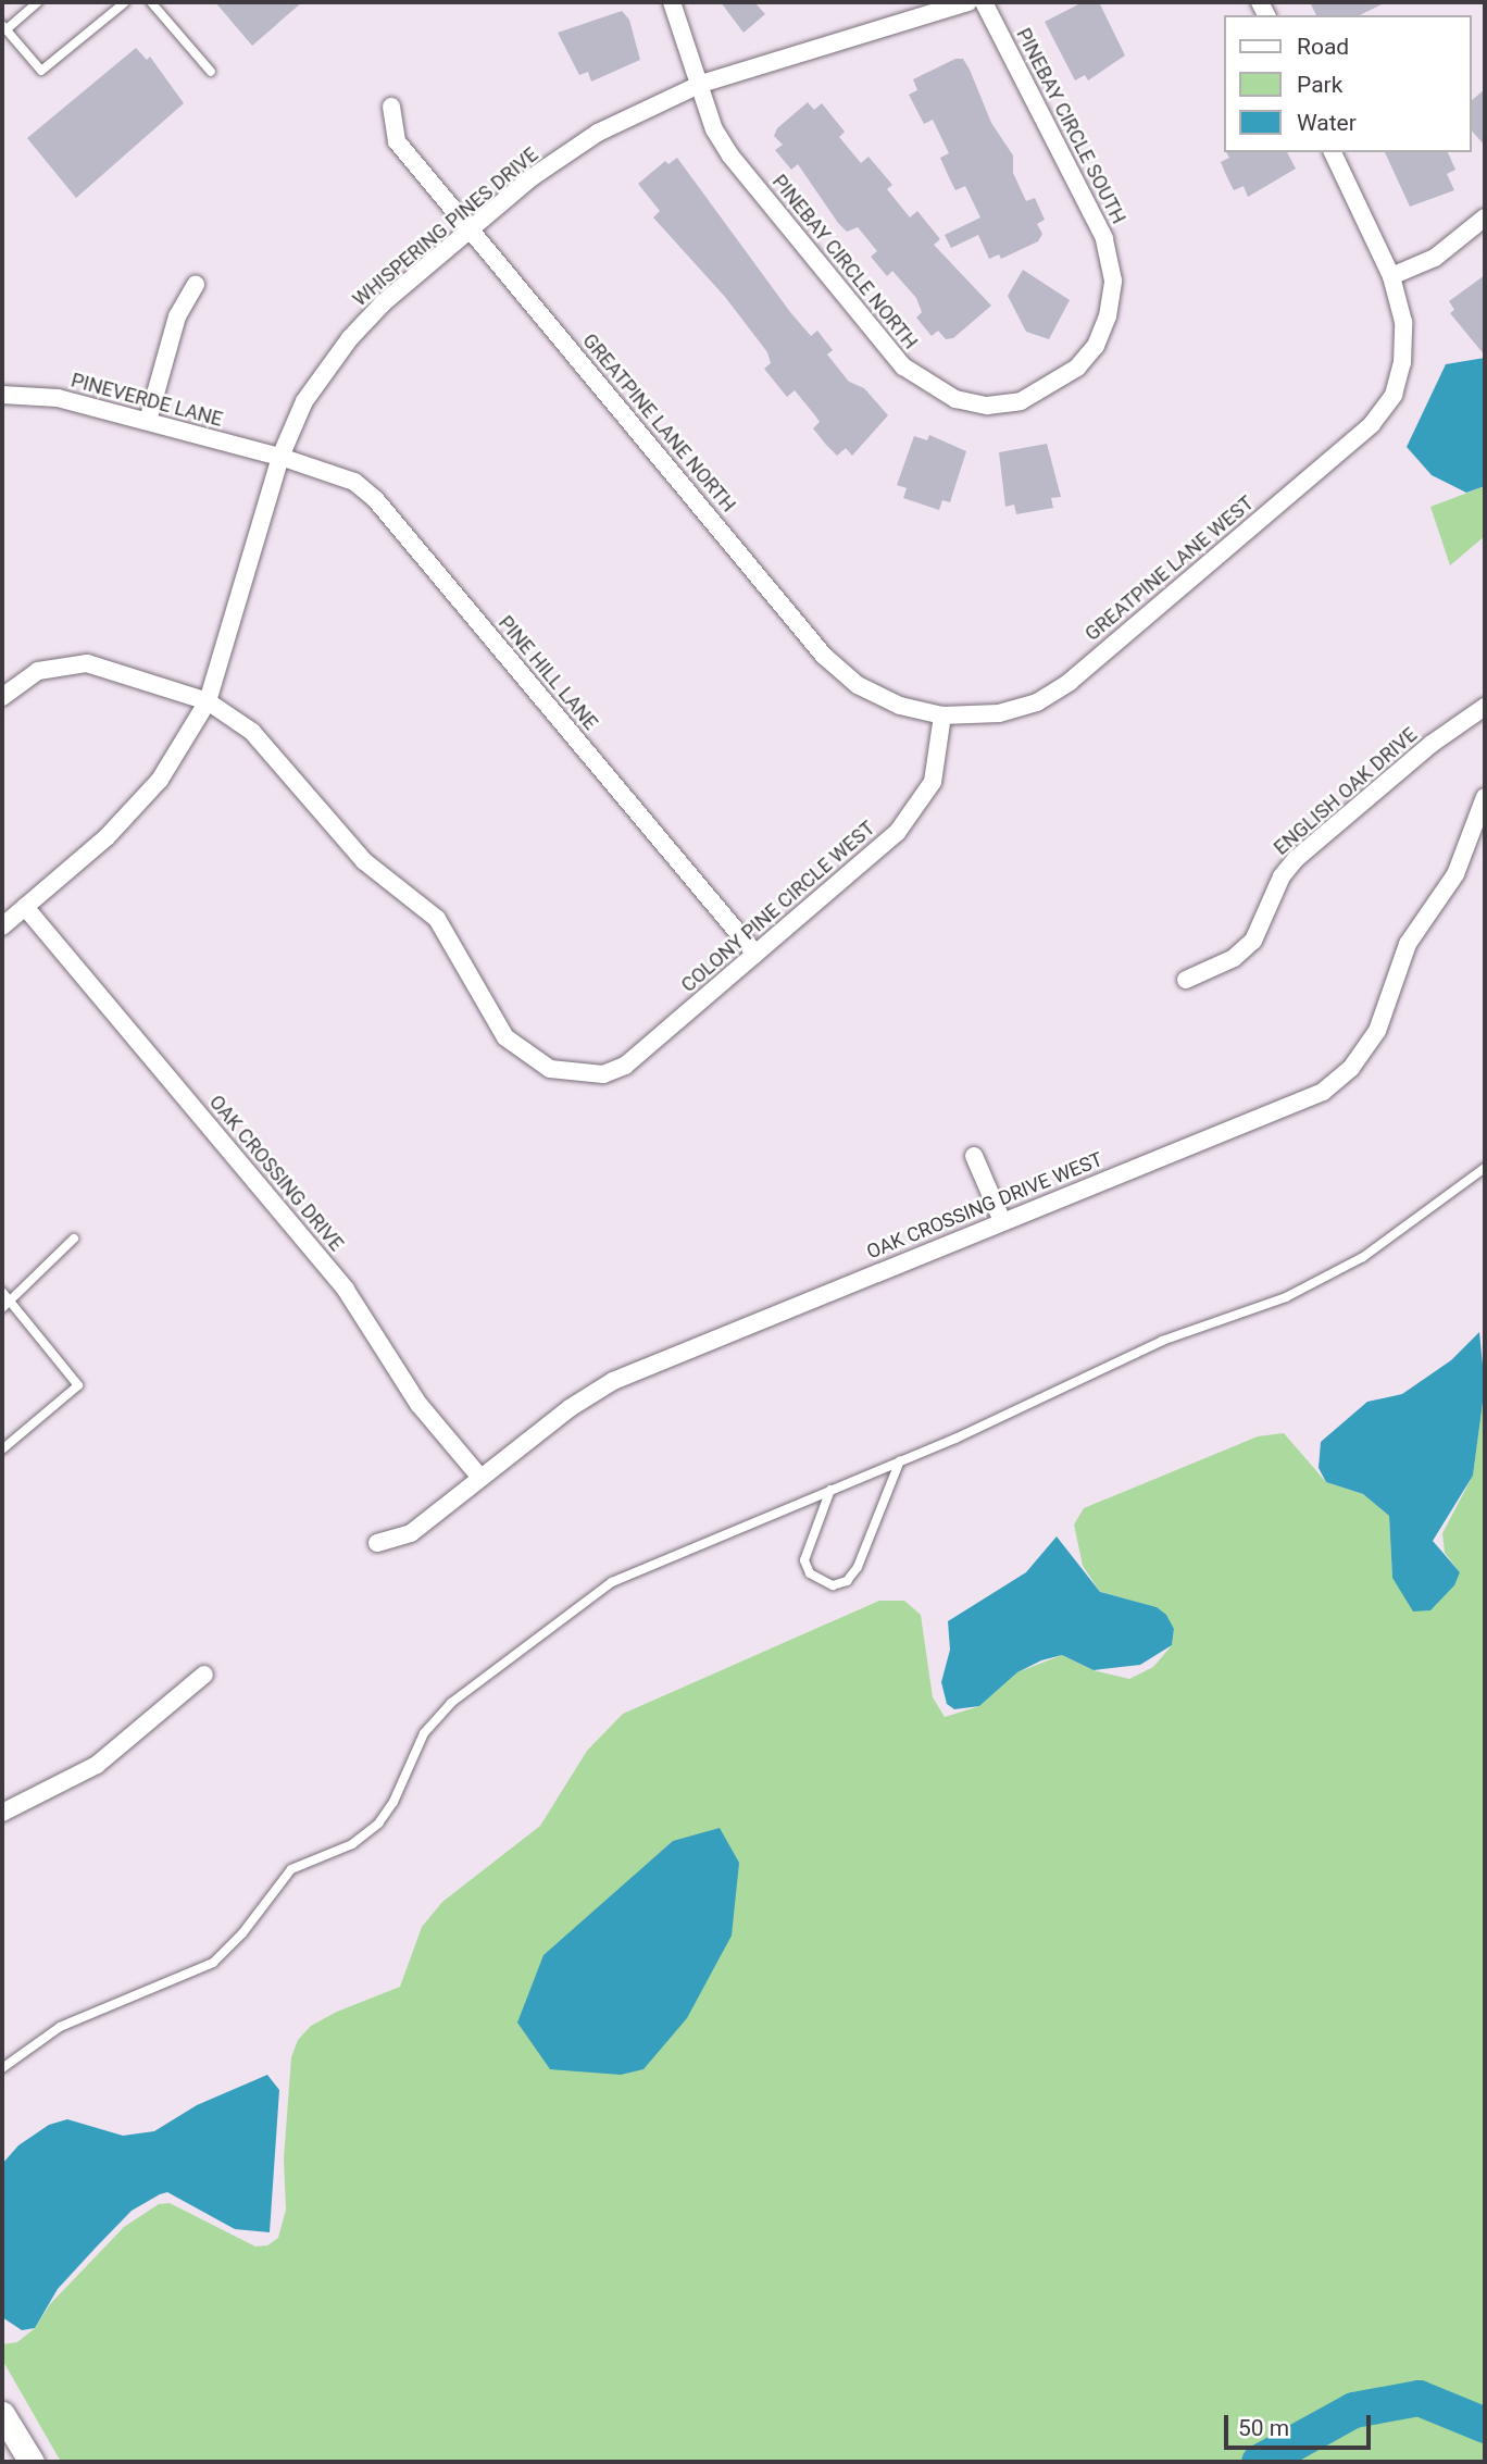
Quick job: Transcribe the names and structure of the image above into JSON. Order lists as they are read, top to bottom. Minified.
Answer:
{"streets":{"street":["PINEBAY CIRCLE SOUTH","WHISPERING PINES DRIVE","PINEBAY CIRCLE NORTH","PINEVERDE LANE","GREATPINE LANE NORTH","GREATPINE LANE WEST","PINE HILL LANE","ENGLISH OAK DRIVE","COLONY PINE CIRCLE WEST","OAK CROSSING DRIVE","OAK CROSSING DRIVE WEST"]},"crossings":[["PINEBAY CIRCLE SOUTH","PINEBAY CIRCLE NORTH"],["WHISPERING PINES DRIVE","PINEBAY CIRCLE NORTH"],["WHISPERING PINES DRIVE","PINEVERDE LANE"],["WHISPERING PINES DRIVE","GREATPINE LANE NORTH"],["WHISPERING PINES DRIVE","PINE HILL LANE"],["WHISPERING PINES DRIVE","COLONY PINE CIRCLE WEST"],["WHISPERING PINES DRIVE","OAK CROSSING DRIVE"],["PINEVERDE LANE","PINE HILL LANE"],["GREATPINE LANE NORTH","GREATPINE LANE WEST"],["GREATPINE LANE NORTH","COLONY PINE CIRCLE WEST"],["GREATPINE LANE WEST","COLONY PINE CIRCLE WEST"],["PINE HILL LANE","COLONY PINE CIRCLE WEST"],["OAK CROSSING DRIVE","OAK CROSSING DRIVE WEST"]],"legend":["Road","Park","Water"],"scale_bar":"50 m"}
